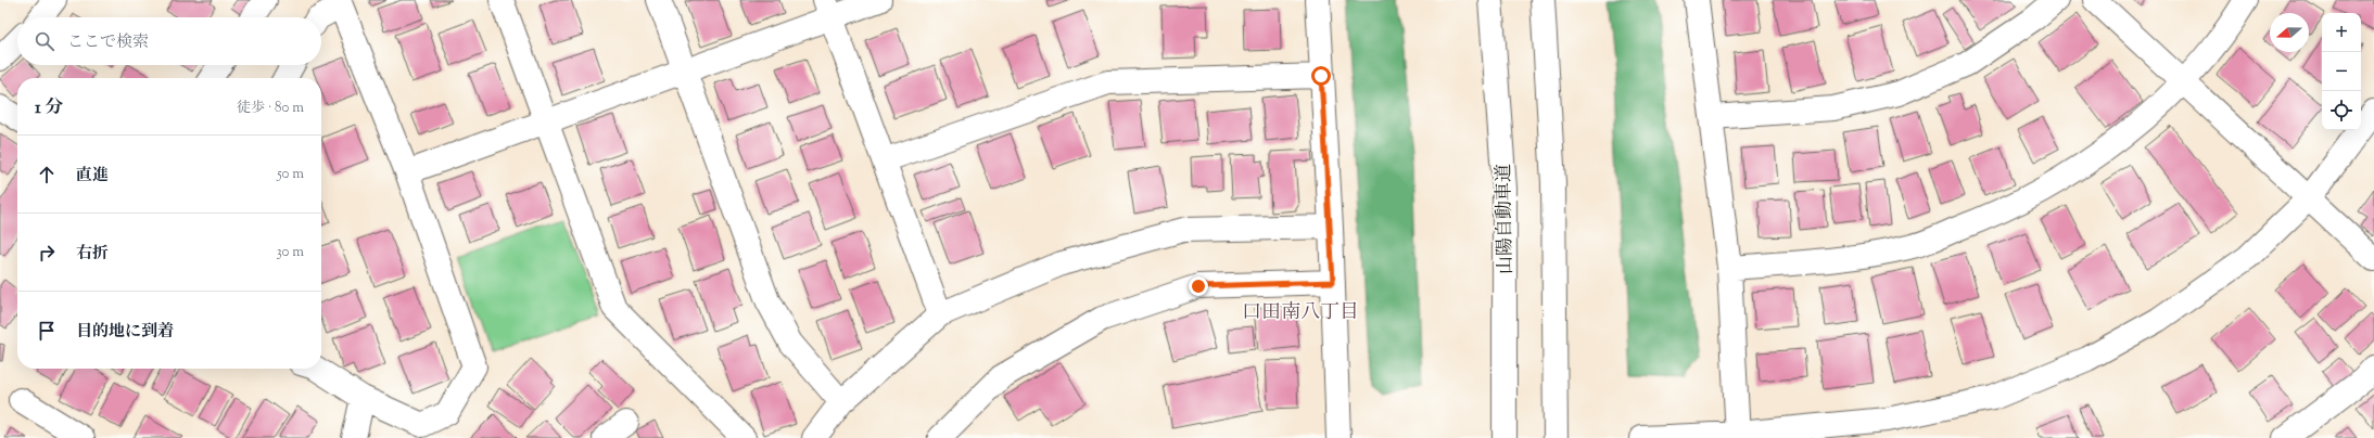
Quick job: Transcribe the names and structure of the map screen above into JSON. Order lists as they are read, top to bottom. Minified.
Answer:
{"streets":{"main road":["山陽自動車道"]},"districts":["口田南八丁目"],"north":"left","page":{"map_buttons":["+","−"],"search":"ここで検索","heading":["1 分","徒歩 · 80 m"],"list":[["直進","50 m"],["右折","30 m"],"目的地に到着"]}}
